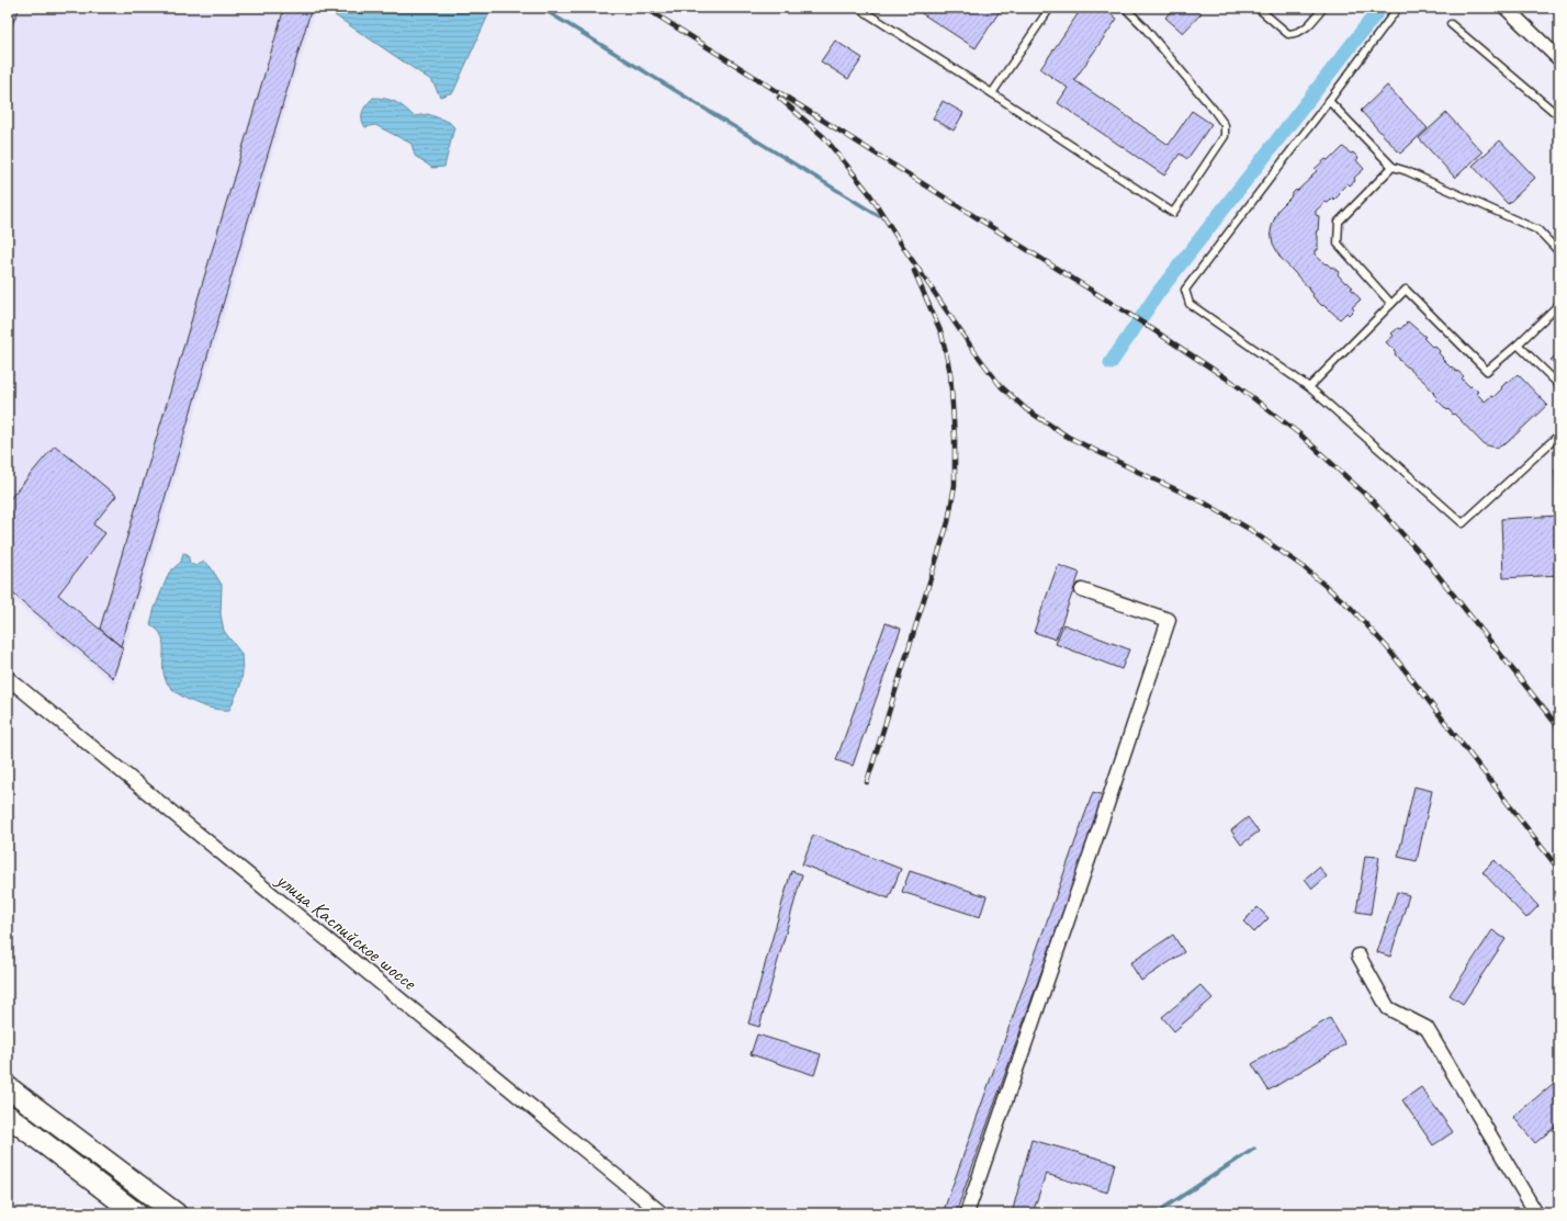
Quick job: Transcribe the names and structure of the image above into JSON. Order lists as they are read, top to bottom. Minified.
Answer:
{"streets":{"street":["улица Каспийское шоссе"]}}
